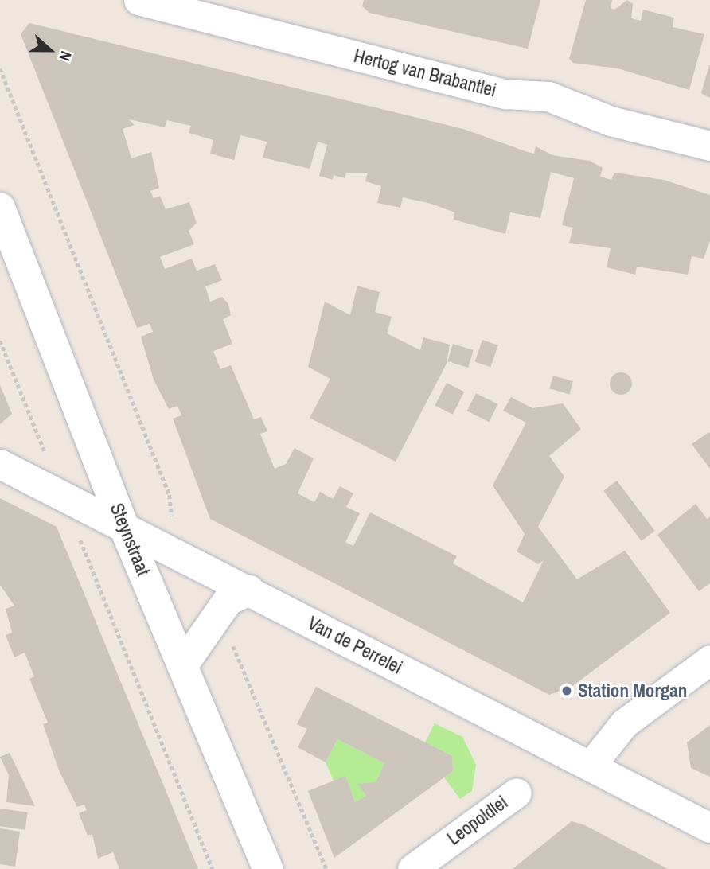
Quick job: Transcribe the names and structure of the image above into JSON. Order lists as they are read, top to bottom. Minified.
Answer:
{"streets":{"street":["Hertog van Brabantlei","Steynstraat","Van de Perrelei","Leopoldlei"]},"crossings":[["Steynstraat","Van de Perrelei"]],"places":["Station Morgan"],"north":"right"}
